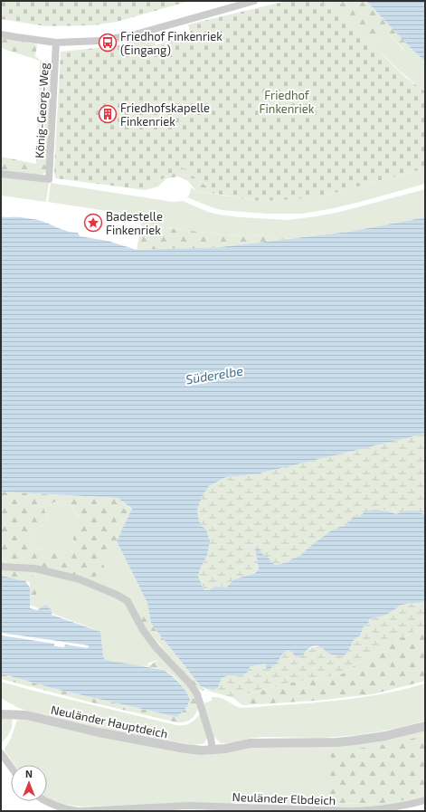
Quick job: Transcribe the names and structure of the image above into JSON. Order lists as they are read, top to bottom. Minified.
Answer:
{"streets":{"street":["König-Georg-Weg","Neuländer Hauptdeich","Neuländer Elbdeich"]},"water":["Süderelbe"],"parks":["Friedhof Finkenriek"],"places":{"bus stop":["Friedhof Finkenriek (Eingang)"],"building":["Friedhofskapelle Finkenriek"],"place":["Badestelle Finkenriek"]},"north":"top"}
